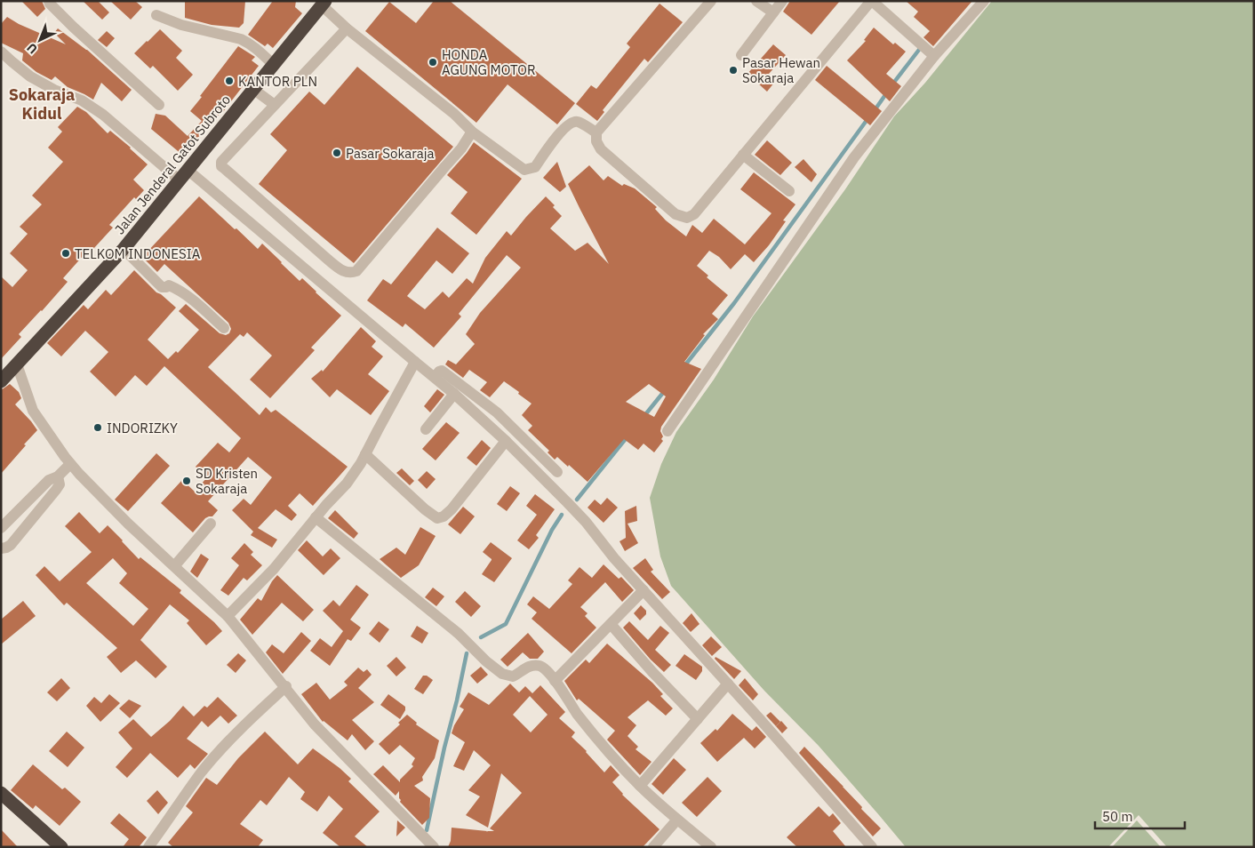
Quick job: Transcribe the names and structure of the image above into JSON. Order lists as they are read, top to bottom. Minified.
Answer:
{"streets":{"highway":["Jalan Jenderal Gatot Subroto"]},"districts":["Sokaraja Kidul"],"places":["HONDA AGUNG MOTOR","Pasar Hewan Sokaraja","KANTOR PLN","Pasar Sokaraja","TELKOM INDONESIA","INDORIZKY","SD Kristen Sokaraja"],"scale_bar":"50 m","north":"bottom left"}
